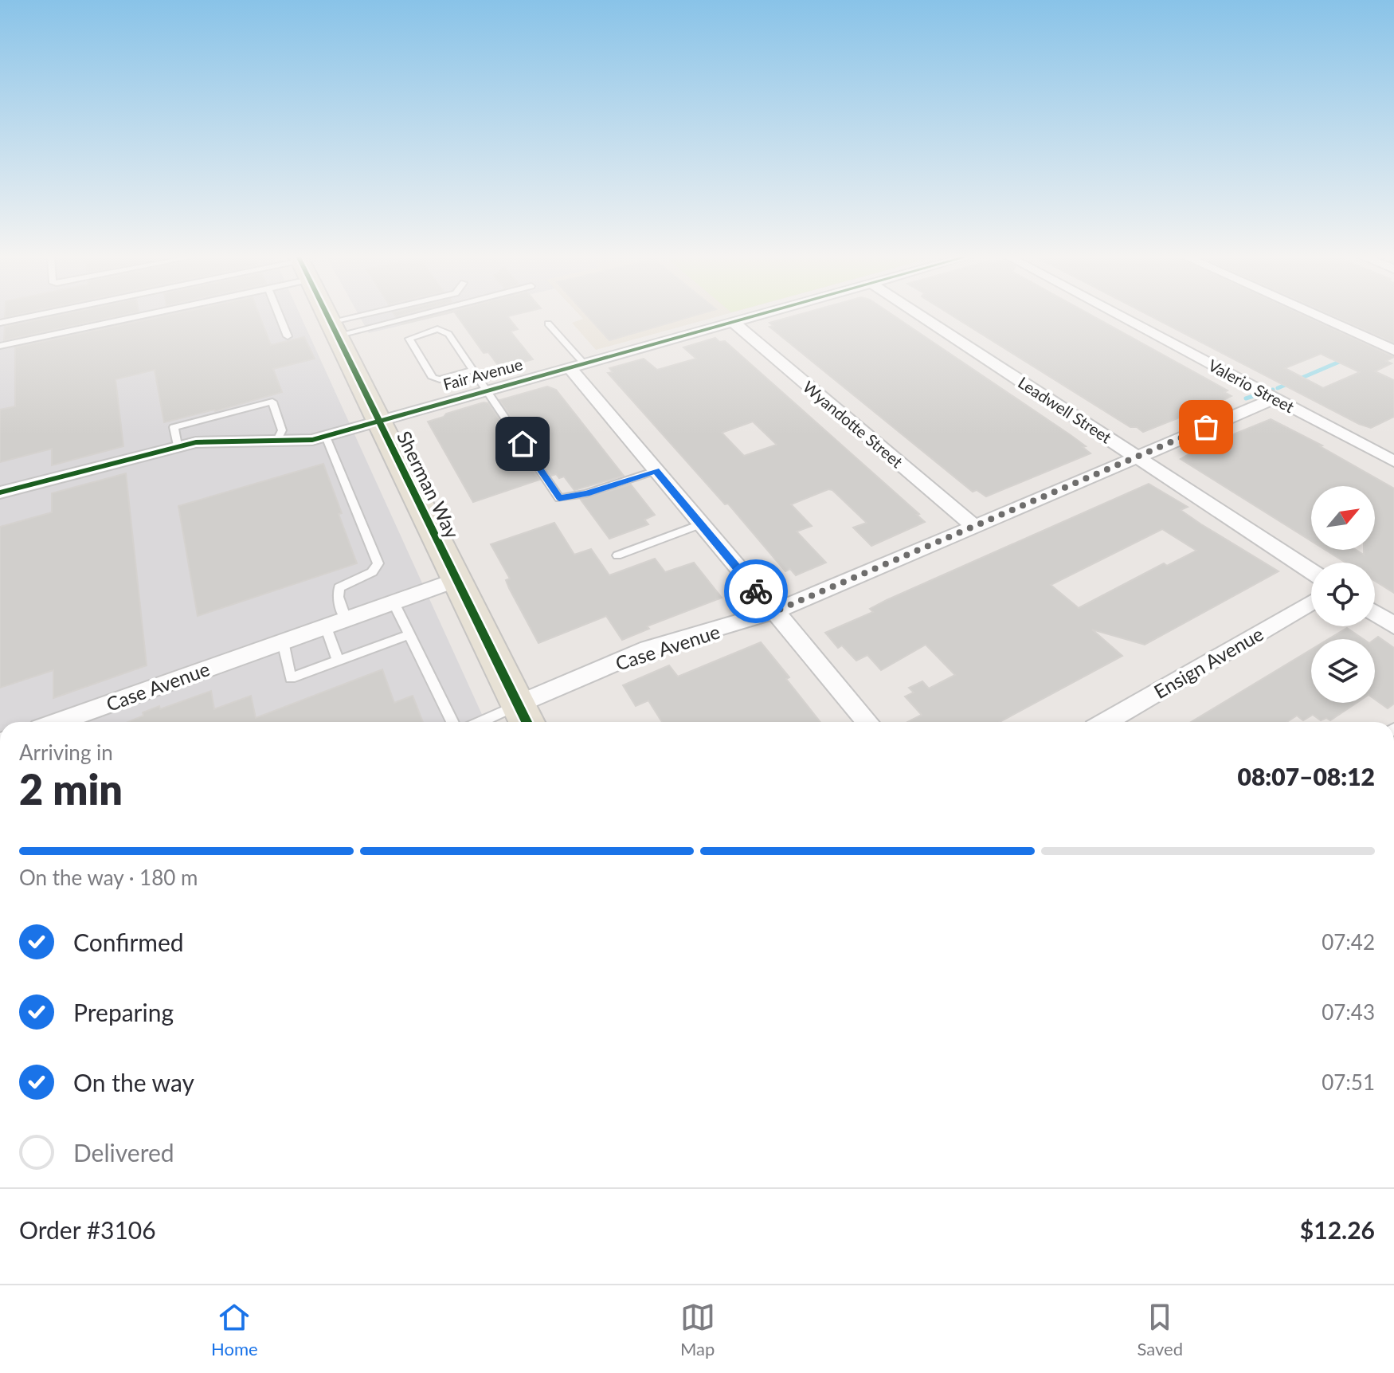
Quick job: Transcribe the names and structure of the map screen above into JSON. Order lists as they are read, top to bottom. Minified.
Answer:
{"streets":{"main road":["Sherman Way"],"street":["Fair Avenue","Valerio Street","Leadwell Street","Wyandotte Street","Case Avenue","Ensign Avenue"]},"crossings":[["Fair Avenue","Wyandotte Street"],["Fair Avenue","Sherman Way"],["Valerio Street","Case Avenue"],["Leadwell Street","Case Avenue"],["Wyandotte Street","Case Avenue"],["Sherman Way","Case Avenue"]],"north":"top right","page":{"heading":["2 min","Arriving in","08:07–08:12"],"panel":["Order #3106","$12.26"],"bar":"On the way · 180 m","list":[["Confirmed","07:42"],["Preparing","07:43"],["On the way","07:51"],"Delivered"],"tabs":["Home","Map","Saved"]}}
